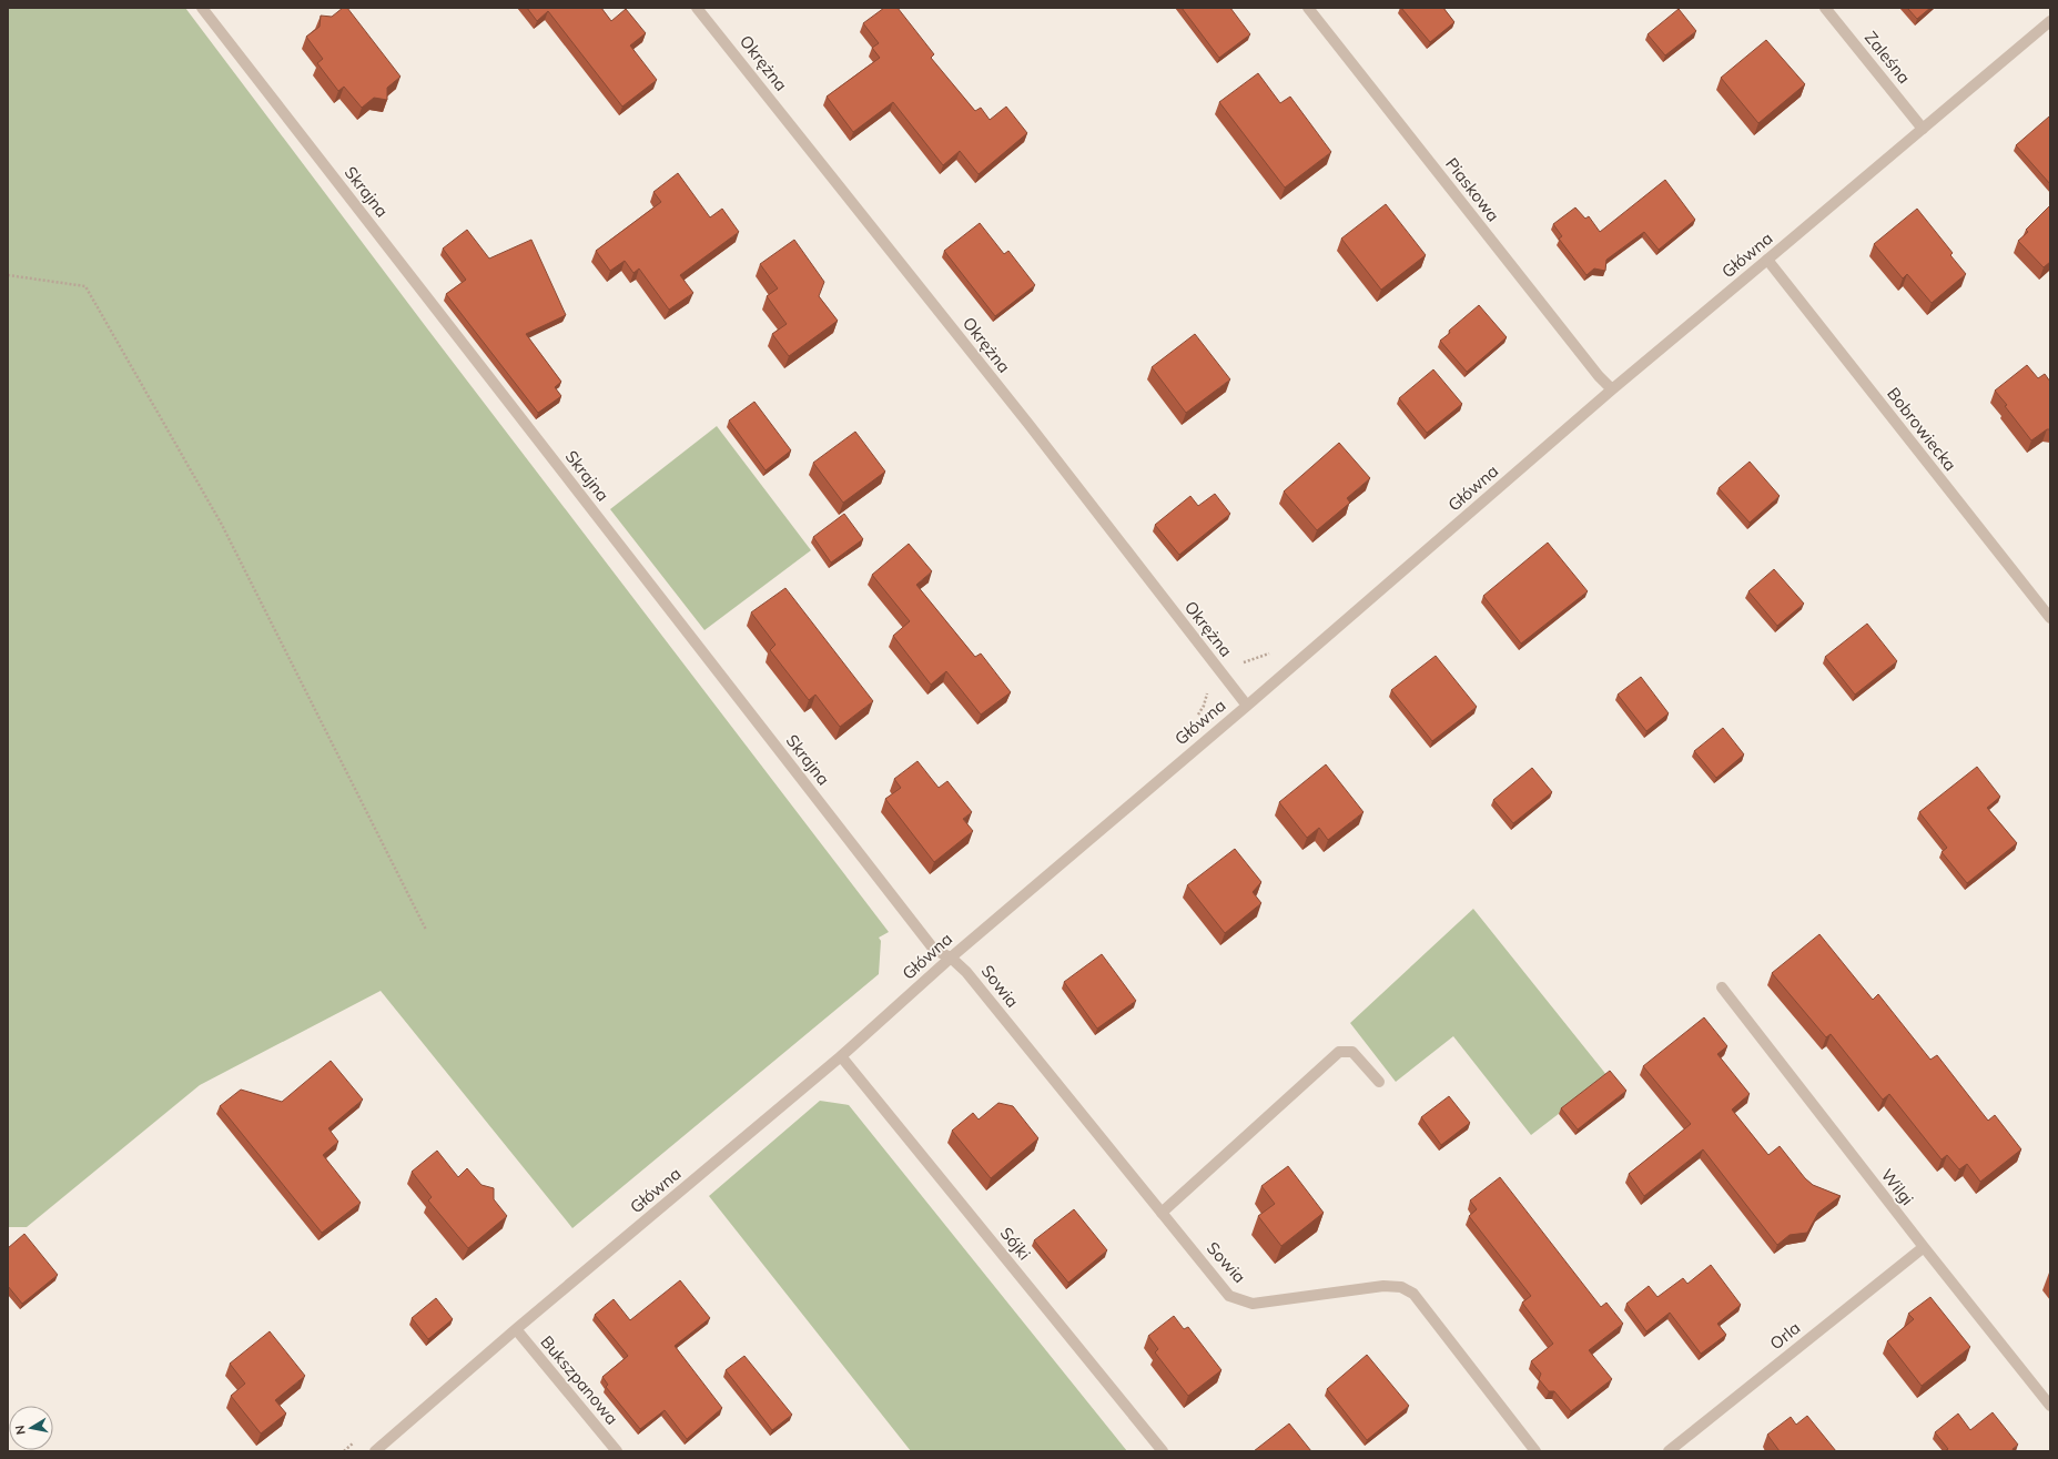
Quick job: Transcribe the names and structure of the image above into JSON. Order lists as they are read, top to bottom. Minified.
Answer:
{"streets":{"street":["Zaleśna","Okrężna","Piaskowa","Skrajna","Główna","Bobrowiecka","Sowia","Wilgi","Sójki","Orla","Bukszpanowa"]},"crossings":[["Zaleśna","Główna"],["Okrężna","Główna"],["Piaskowa","Główna"],["Skrajna","Główna"],["Skrajna","Sowia"],["Główna","Bobrowiecka"],["Główna","Sowia"],["Główna","Sójki"],["Główna","Bukszpanowa"],["Wilgi","Orla"]],"north":"left"}
